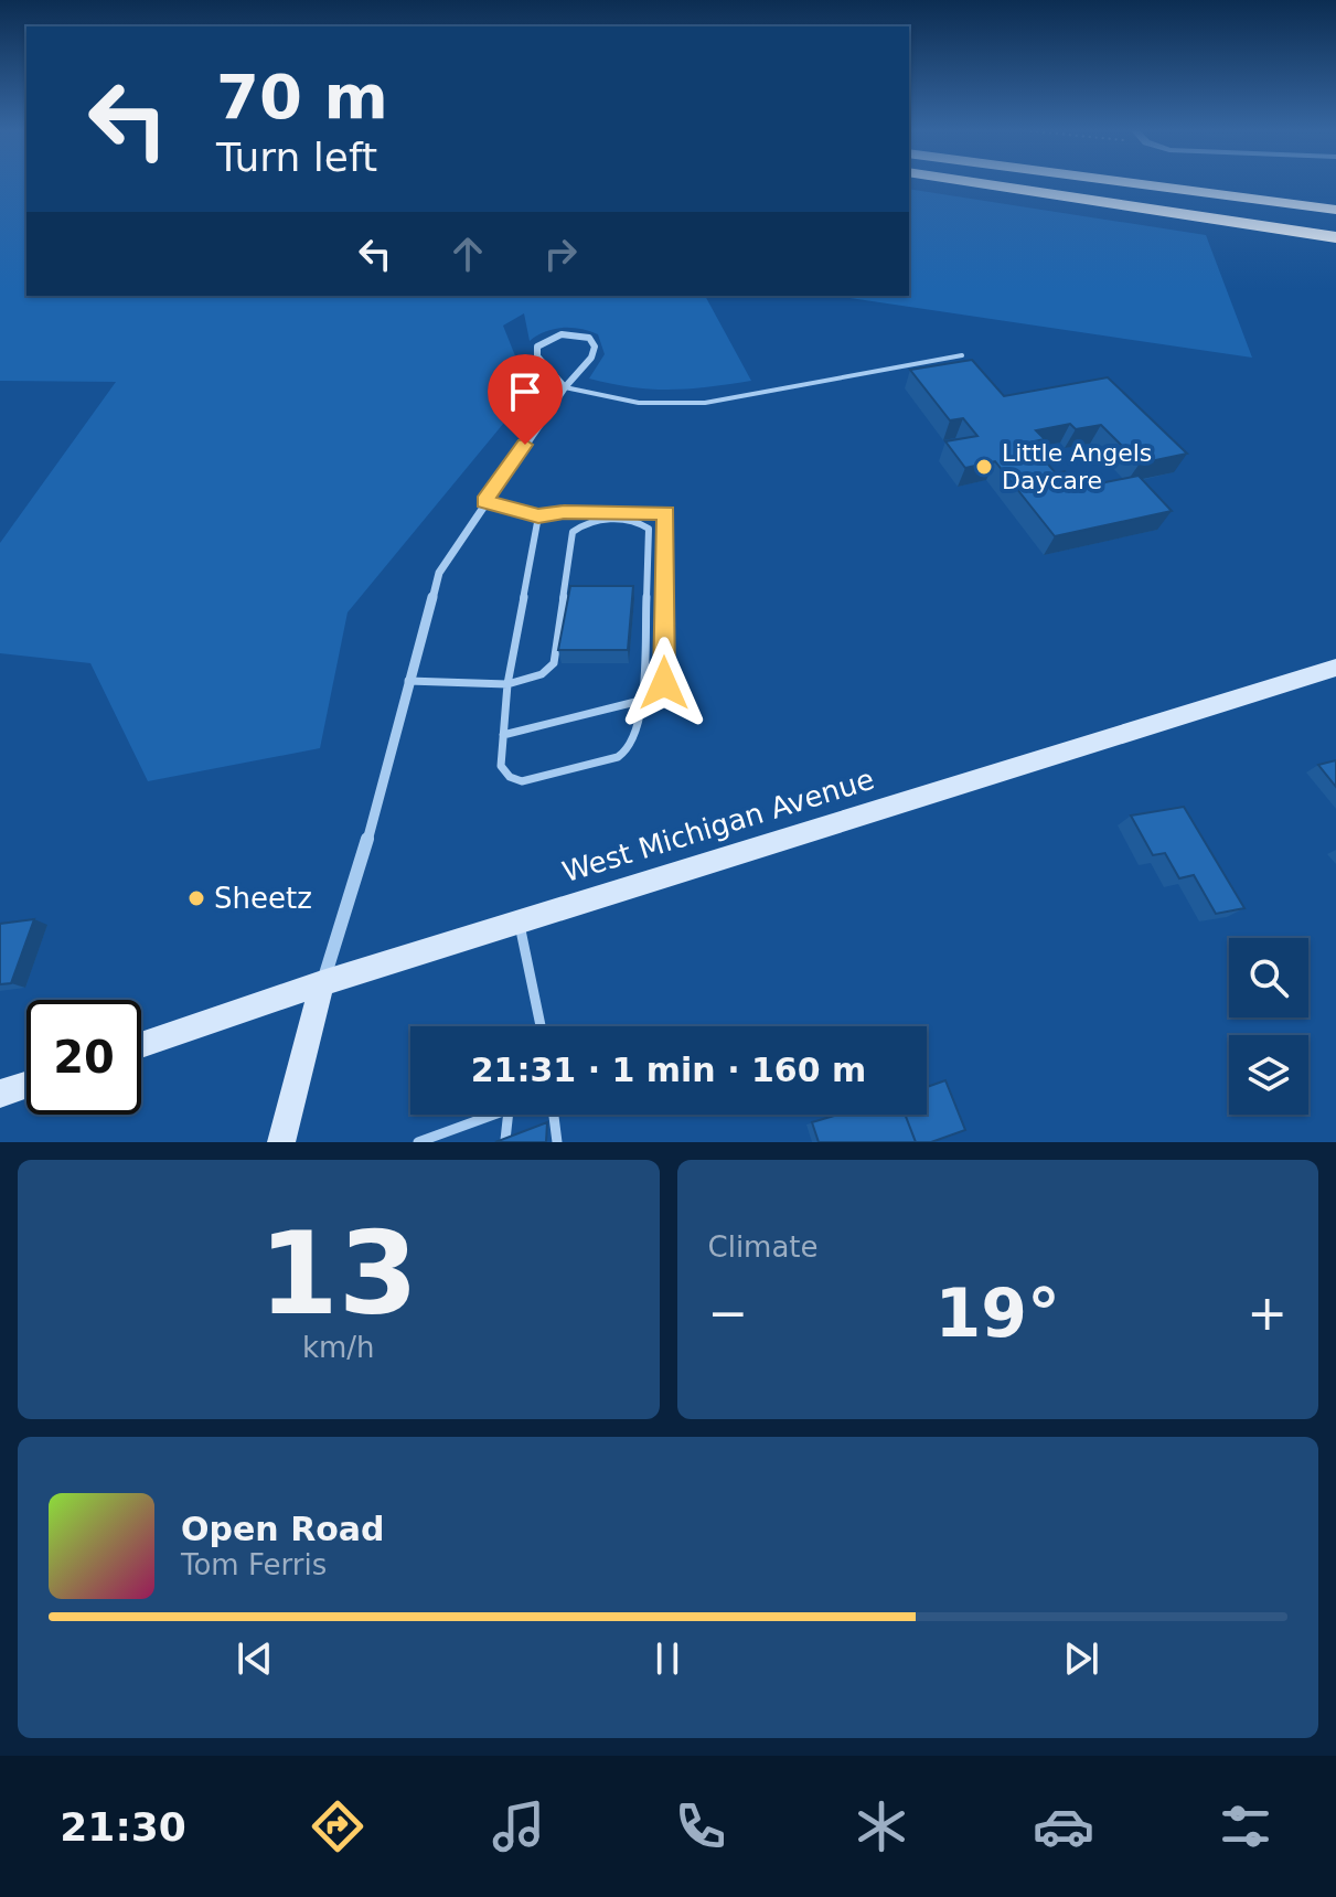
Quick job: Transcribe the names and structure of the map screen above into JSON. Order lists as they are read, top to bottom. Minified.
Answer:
{"streets":{"main road":["West Michigan Avenue"]},"places":["Little Angels Daycare","Sheetz"],"page":{"turn":["70 m","Turn left"],"limit":"20","trip":"21:31 · 1 min · 160 m","tile":[["13","km/h"],"Climate"],"heat":["−","19°","+"],"song":["Open Road","Tom Ferris"],"tabs":"21:30"}}
